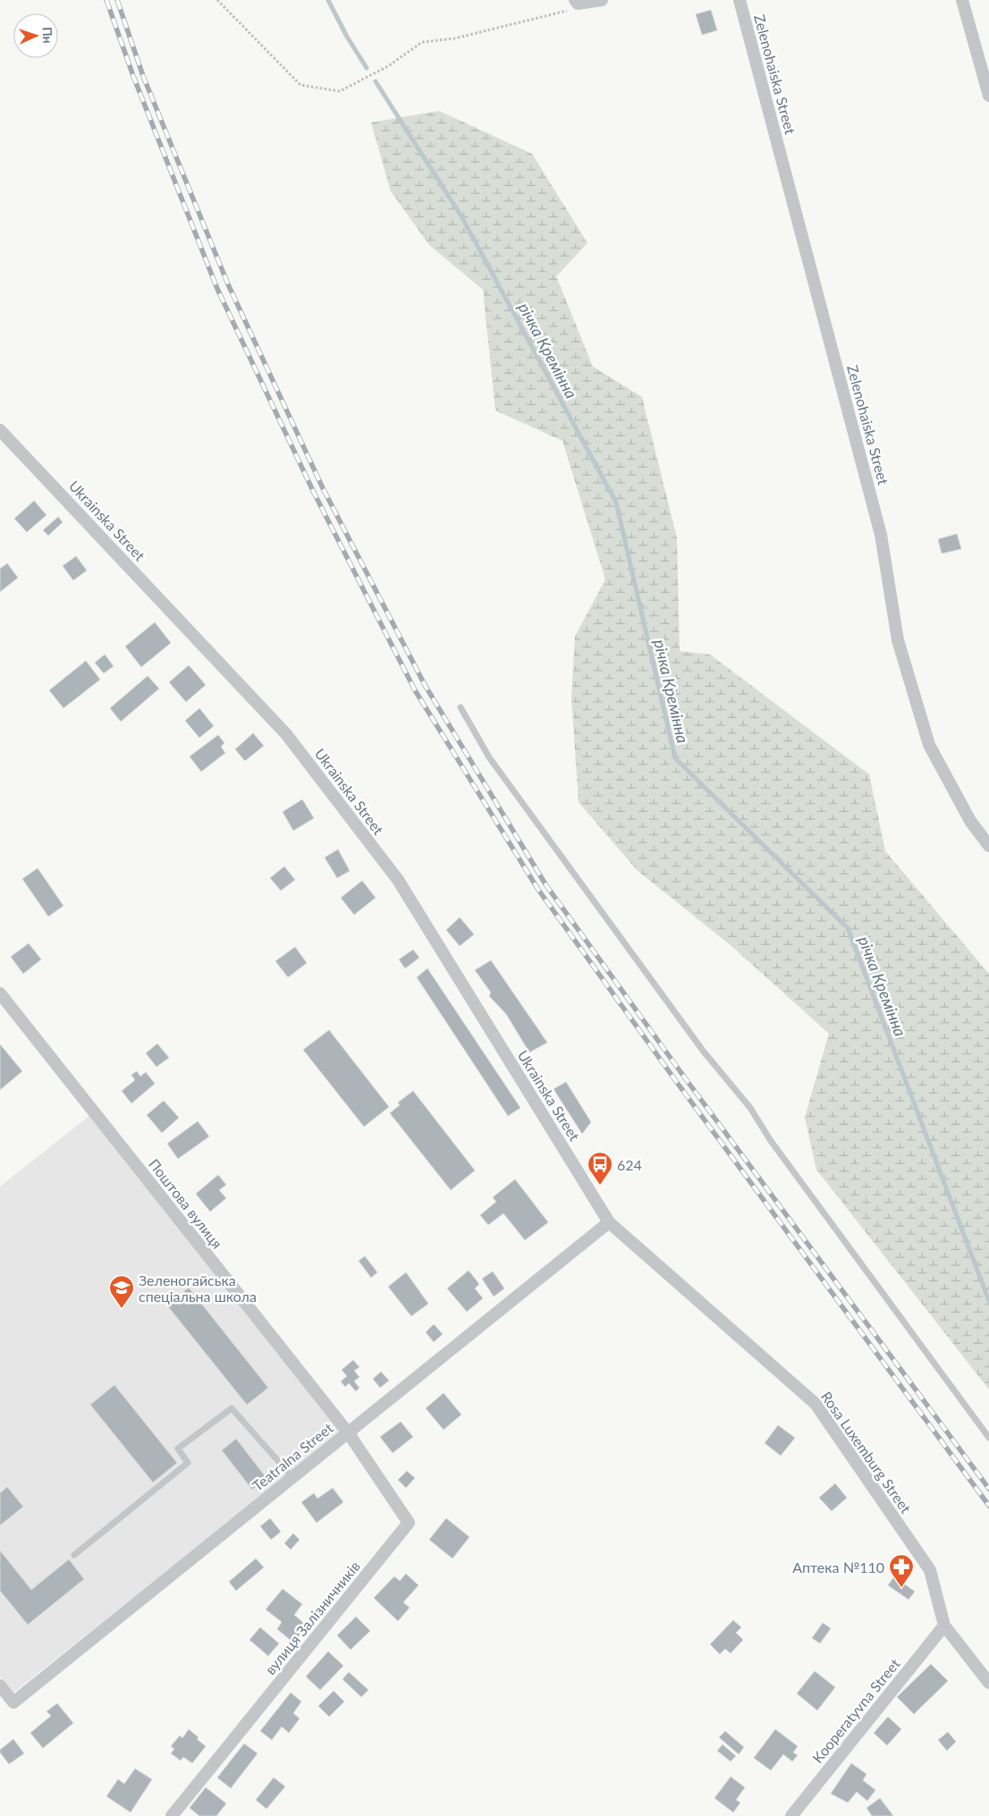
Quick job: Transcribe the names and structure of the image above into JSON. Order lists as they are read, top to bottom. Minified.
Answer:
{"streets":{"street":["Zelenohaiska Street","Ukrainska Street","Поштова вулиця","Rosa Luxemburg Street","Teatralna Street","вулиця Залізничників","Kooperatyvna Street"]},"crossings":[["Ukrainska Street","Rosa Luxemburg Street"],["Ukrainska Street","Teatralna Street"],["Поштова вулиця","Teatralna Street"],["Поштова вулиця","вулиця Залізничників"],["Rosa Luxemburg Street","Teatralna Street"],["Rosa Luxemburg Street","Kooperatyvna Street"],["Teatralna Street","вулиця Залізничників"]],"water":["річка Кремінна"],"places":{"bus stop":["624"],"school or university":["Зеленогайська спеціальна школа"],"pharmacy":["Аптека №110"]},"north":"right"}
